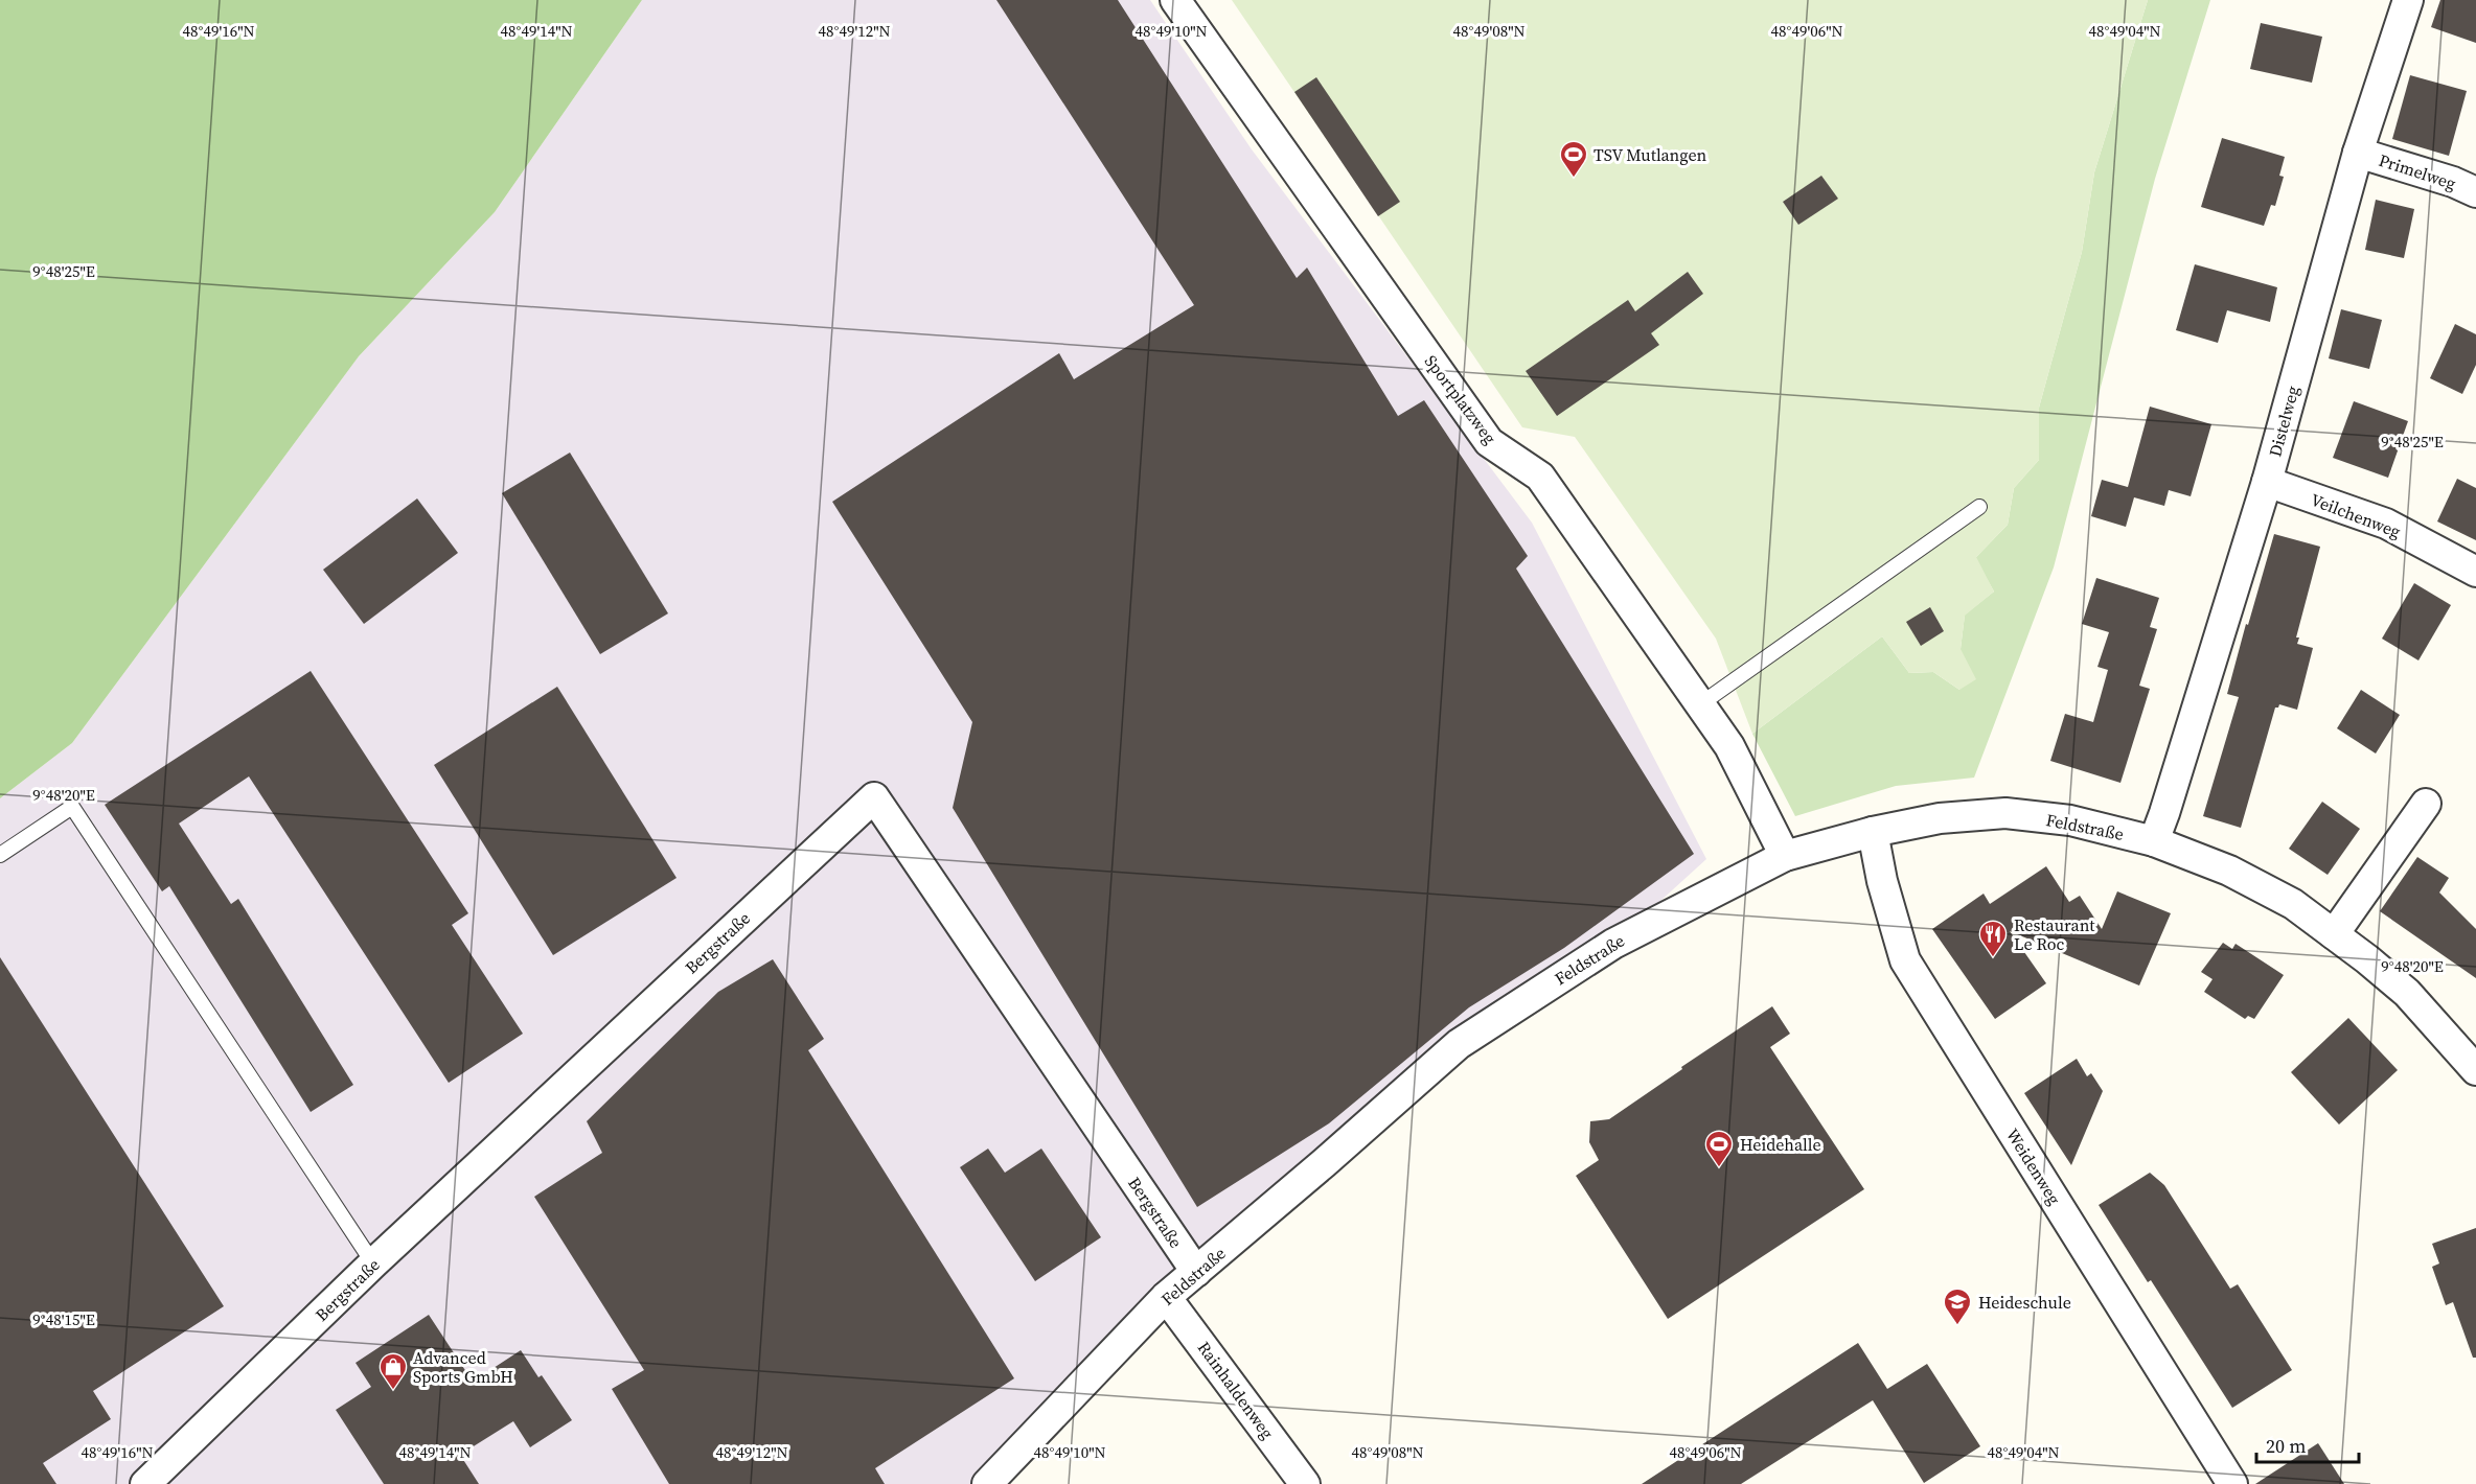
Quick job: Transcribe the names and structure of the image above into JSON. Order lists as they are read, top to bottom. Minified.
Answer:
{"streets":{"street":["Primelweg","Sportplatzweg","Distelweg","Veilchenweg","Feldstraße","Bergstraße","Weidenweg","Rainhaldenweg"]},"crossings":[["Primelweg","Distelweg"],["Sportplatzweg","Feldstraße"],["Distelweg","Veilchenweg"],["Distelweg","Feldstraße"],["Feldstraße","Bergstraße"],["Feldstraße","Weidenweg"],["Feldstraße","Rainhaldenweg"]],"places":{"sports":["TSV Mutlangen","Heidehalle"],"restaurant":["Restaurant Le Roc"],"school or university":["Heideschule"],"shop":["Advanced Sports GmbH"]},"scale_bar":"20 m","coordinates":["48°49'16\"N","48°49'14\"N","48°49'12\"N","48°49'10\"N","48°49'08\"N","48°49'06\"N","48°49'04\"N","9°48'25\"E","9°48'20\"E","9°48'15\"E"]}
